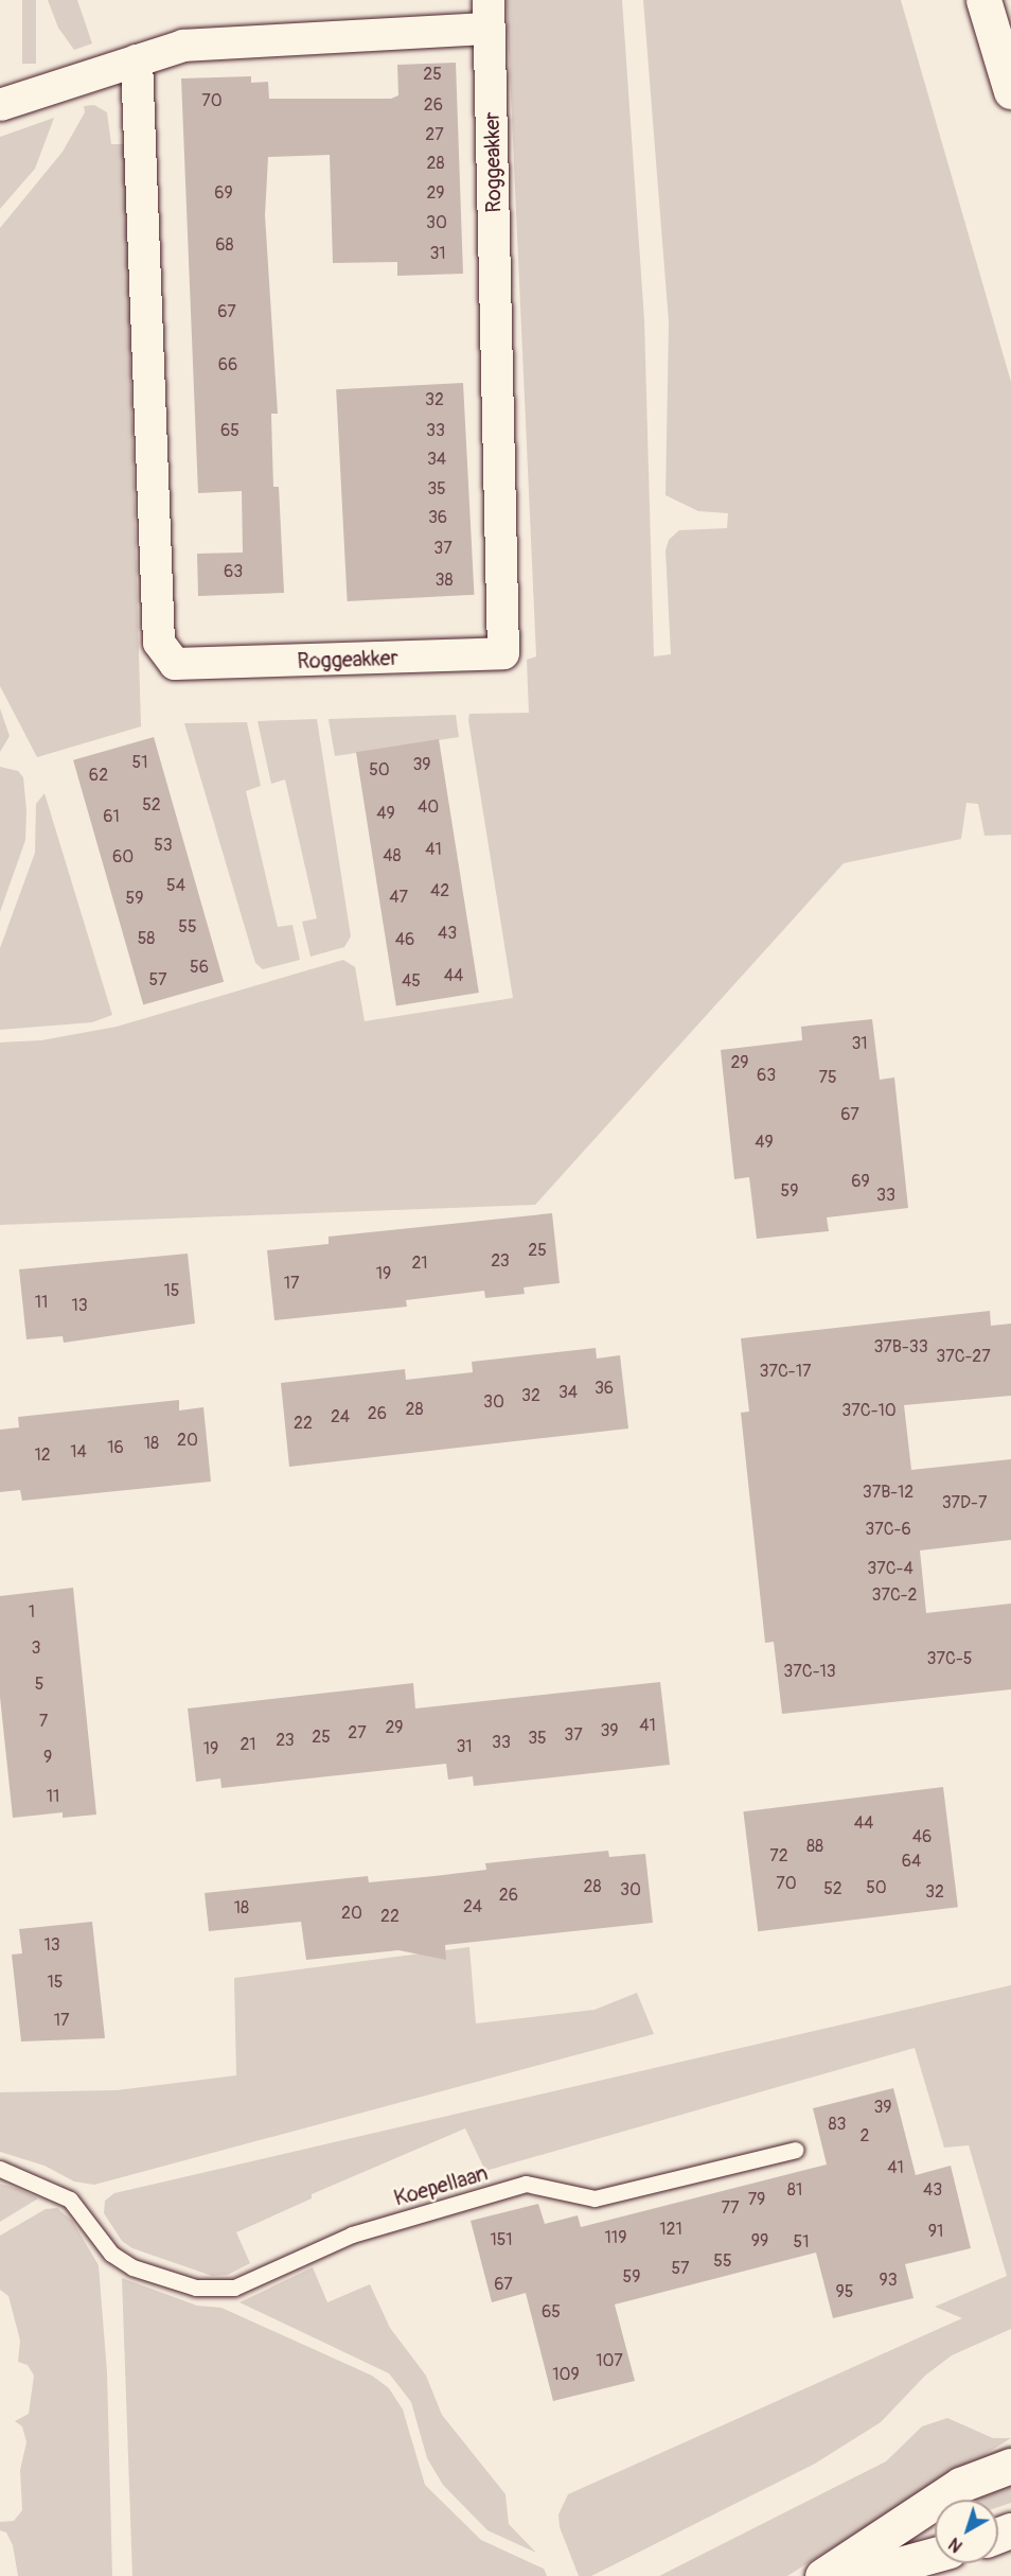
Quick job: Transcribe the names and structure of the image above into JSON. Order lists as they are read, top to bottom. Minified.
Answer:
{"streets":{"street":["Roggeakker"],"lane":["Koepellaan"]},"house_numbers":["25","70","26","27","28","69","29","30","68","31","67","66","32","65","33","34","35","36","37","63","38","51","39","50","62","52","40","49","61","53","41","48","60","54","42","47","59","55","43","58","46","56","44","57","45","31","29","63","75","67","49","69","59","33","25","23","21","19","17","15","11","13","37B-33","37C-27","37C-17","36","34","32","30","28","37C-10","26","24","22","20","18","16","14","12","37B-12","37D-7","37C-6","37C-4","37C-2","1","3","37C-5","37C-13","5","7","41","29","39","27","37","25","35","23","33","21","31","19","9","11","44","46","88","72","64","70","28","50","52","30","32","26","24","18","20","22","13","15","17","39","83","2","41","81","43","79","77","121","91","119","151","99","51","55","57","59","93","67","95","65","107","109"],"north":"bottom left"}
